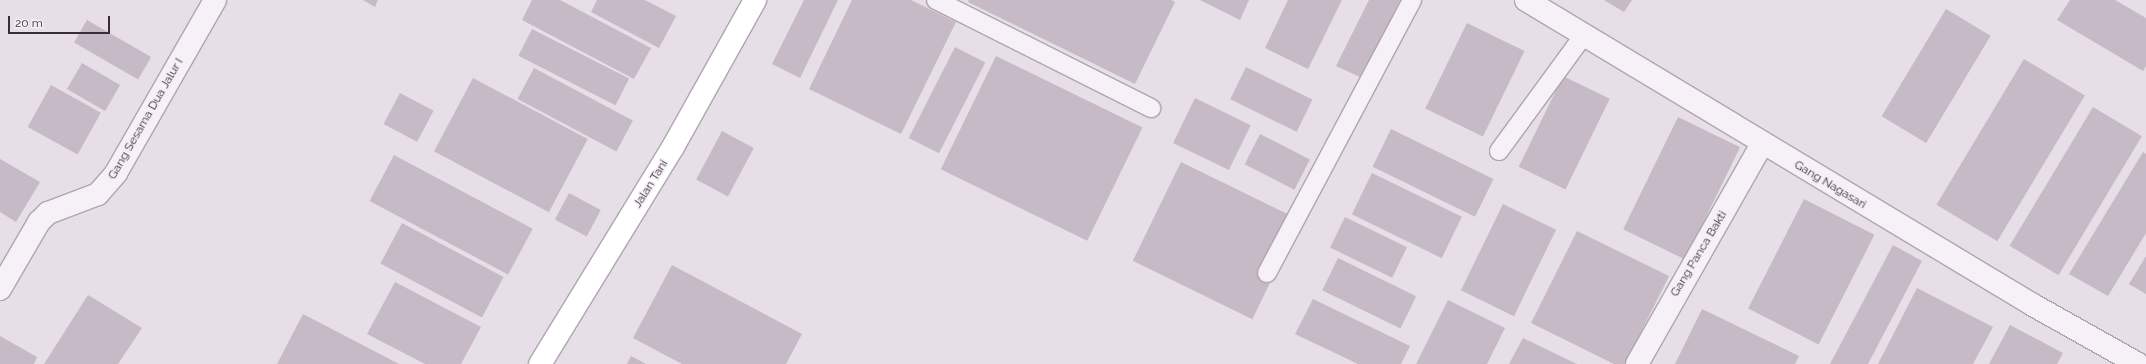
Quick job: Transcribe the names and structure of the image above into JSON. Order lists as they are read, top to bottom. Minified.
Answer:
{"streets":{"highway":["Jalan Tani"],"street":["Gang Sesama Dua Jalur I","Gang Nagasari","Gang Panca Bakti"]},"crossings":[["Gang Nagasari","Gang Panca Bakti"]],"scale_bar":"20 m"}
